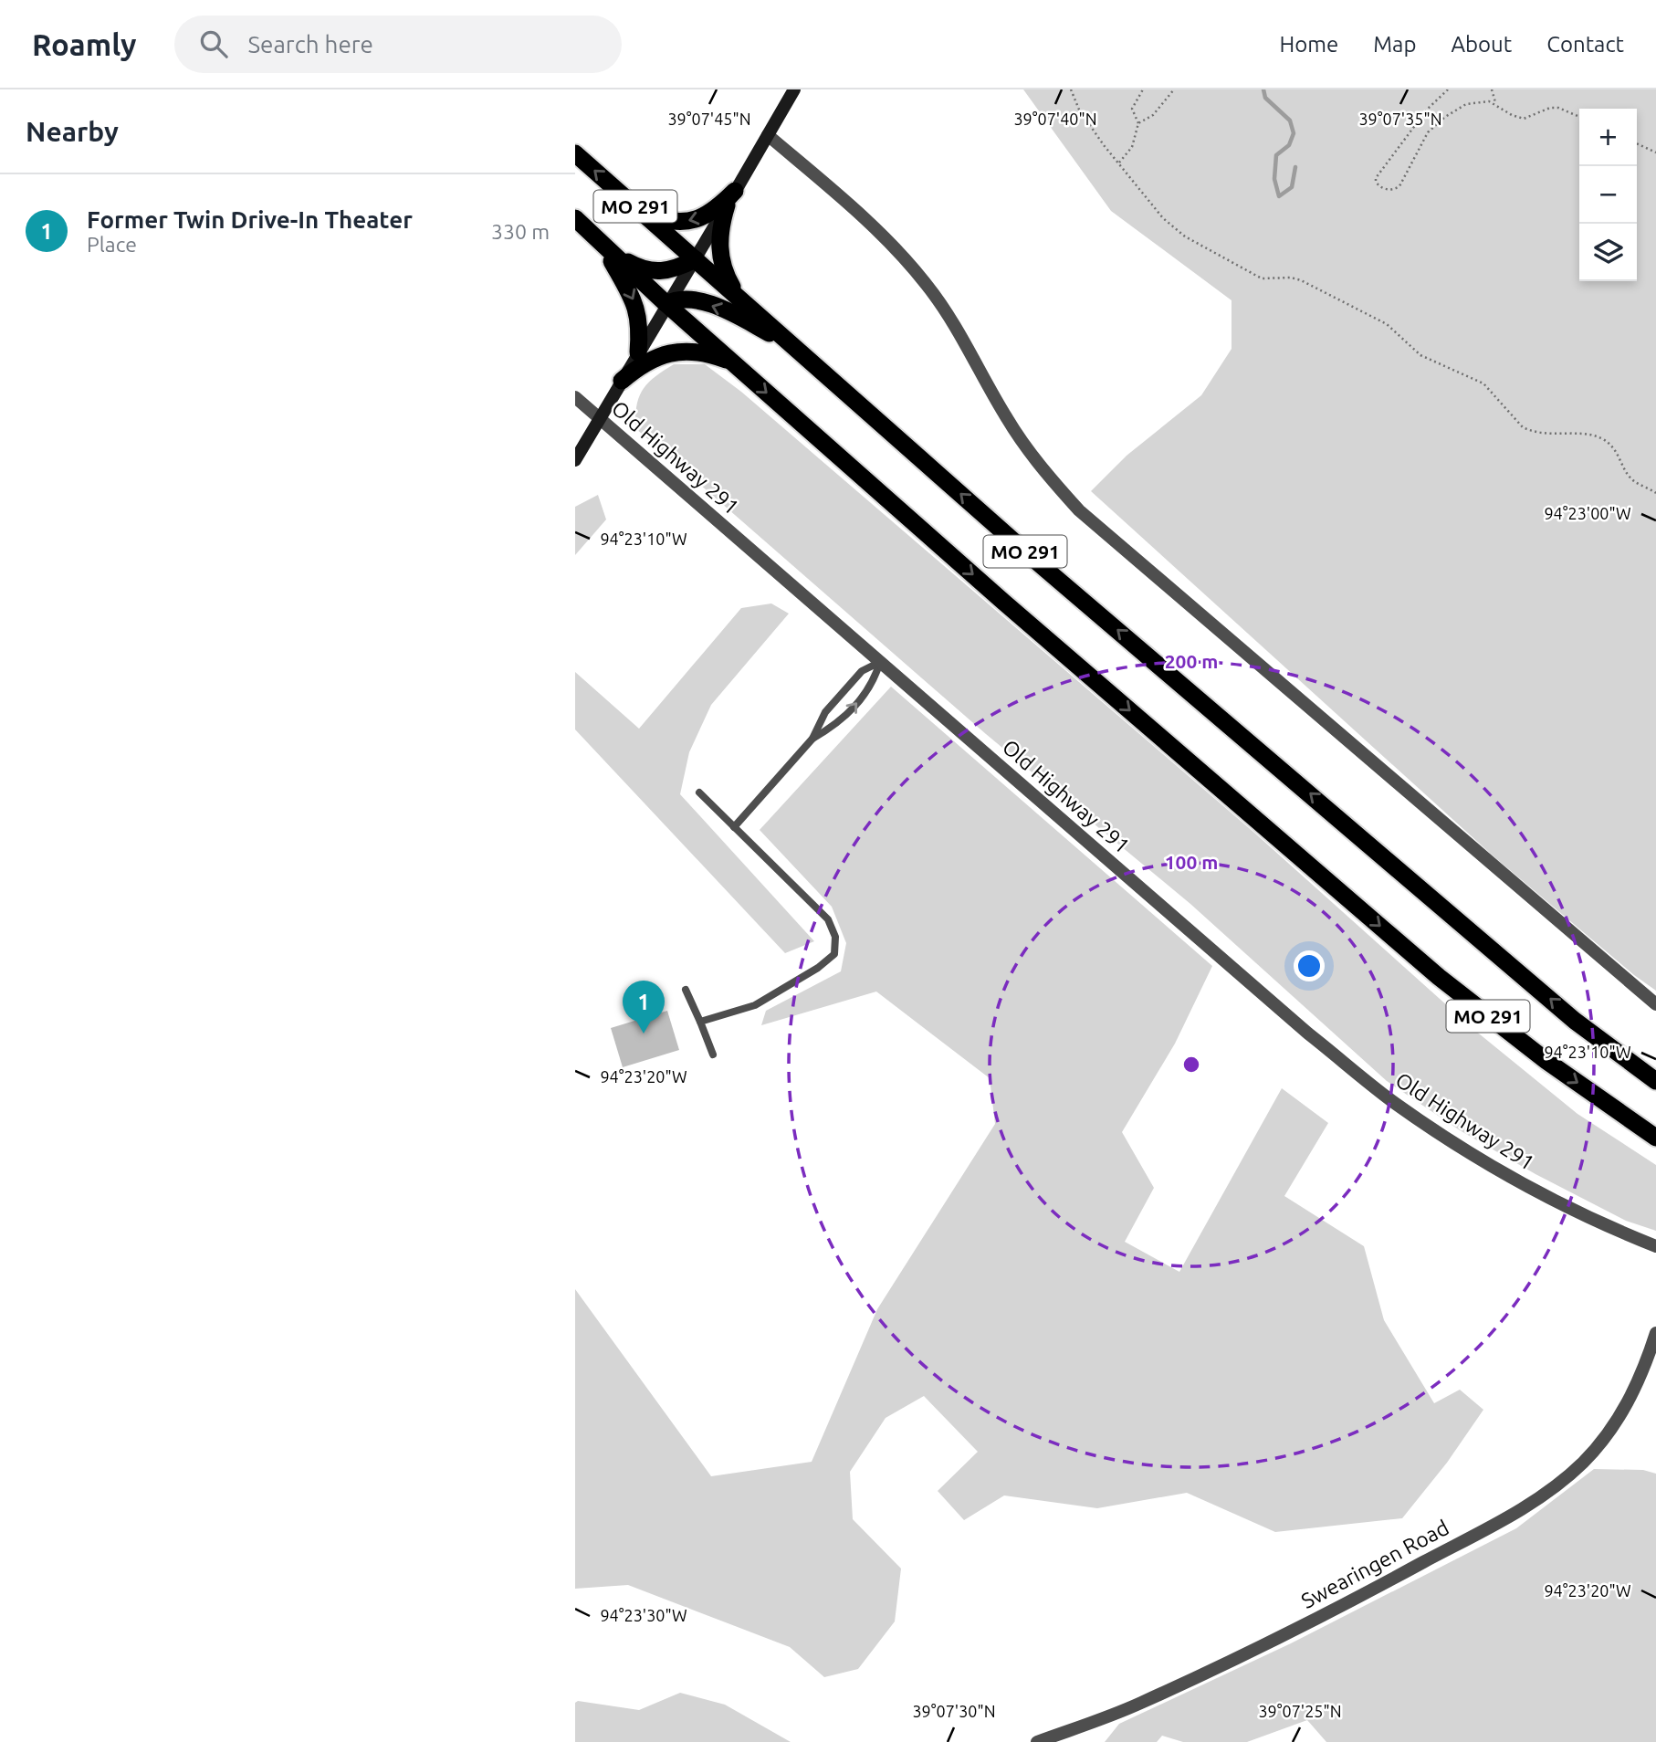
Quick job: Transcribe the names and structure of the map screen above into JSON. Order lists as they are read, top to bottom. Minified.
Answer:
{"streets":{"highway":["MO 291"],"street":["Old Highway 291","Swearingen Road"]},"page":{"header":"Roamly","search":"Search here","nav":["Home","Map","About","Contact"],"heading":"Nearby","map_buttons":["+","−"],"list":[{"mark":"1","name":"Former Twin Drive-In Theater","note":"Place","value":"330 m"}],"pins":"1"},"coordinates":["39°07'45\"N","39°07'40\"N","39°07'35\"N","94°23'00\"W","94°23'10\"W","94°23'20\"W","94°23'30\"W","39°07'30\"N","39°07'25\"N"],"rings":["200 m","100 m"]}
